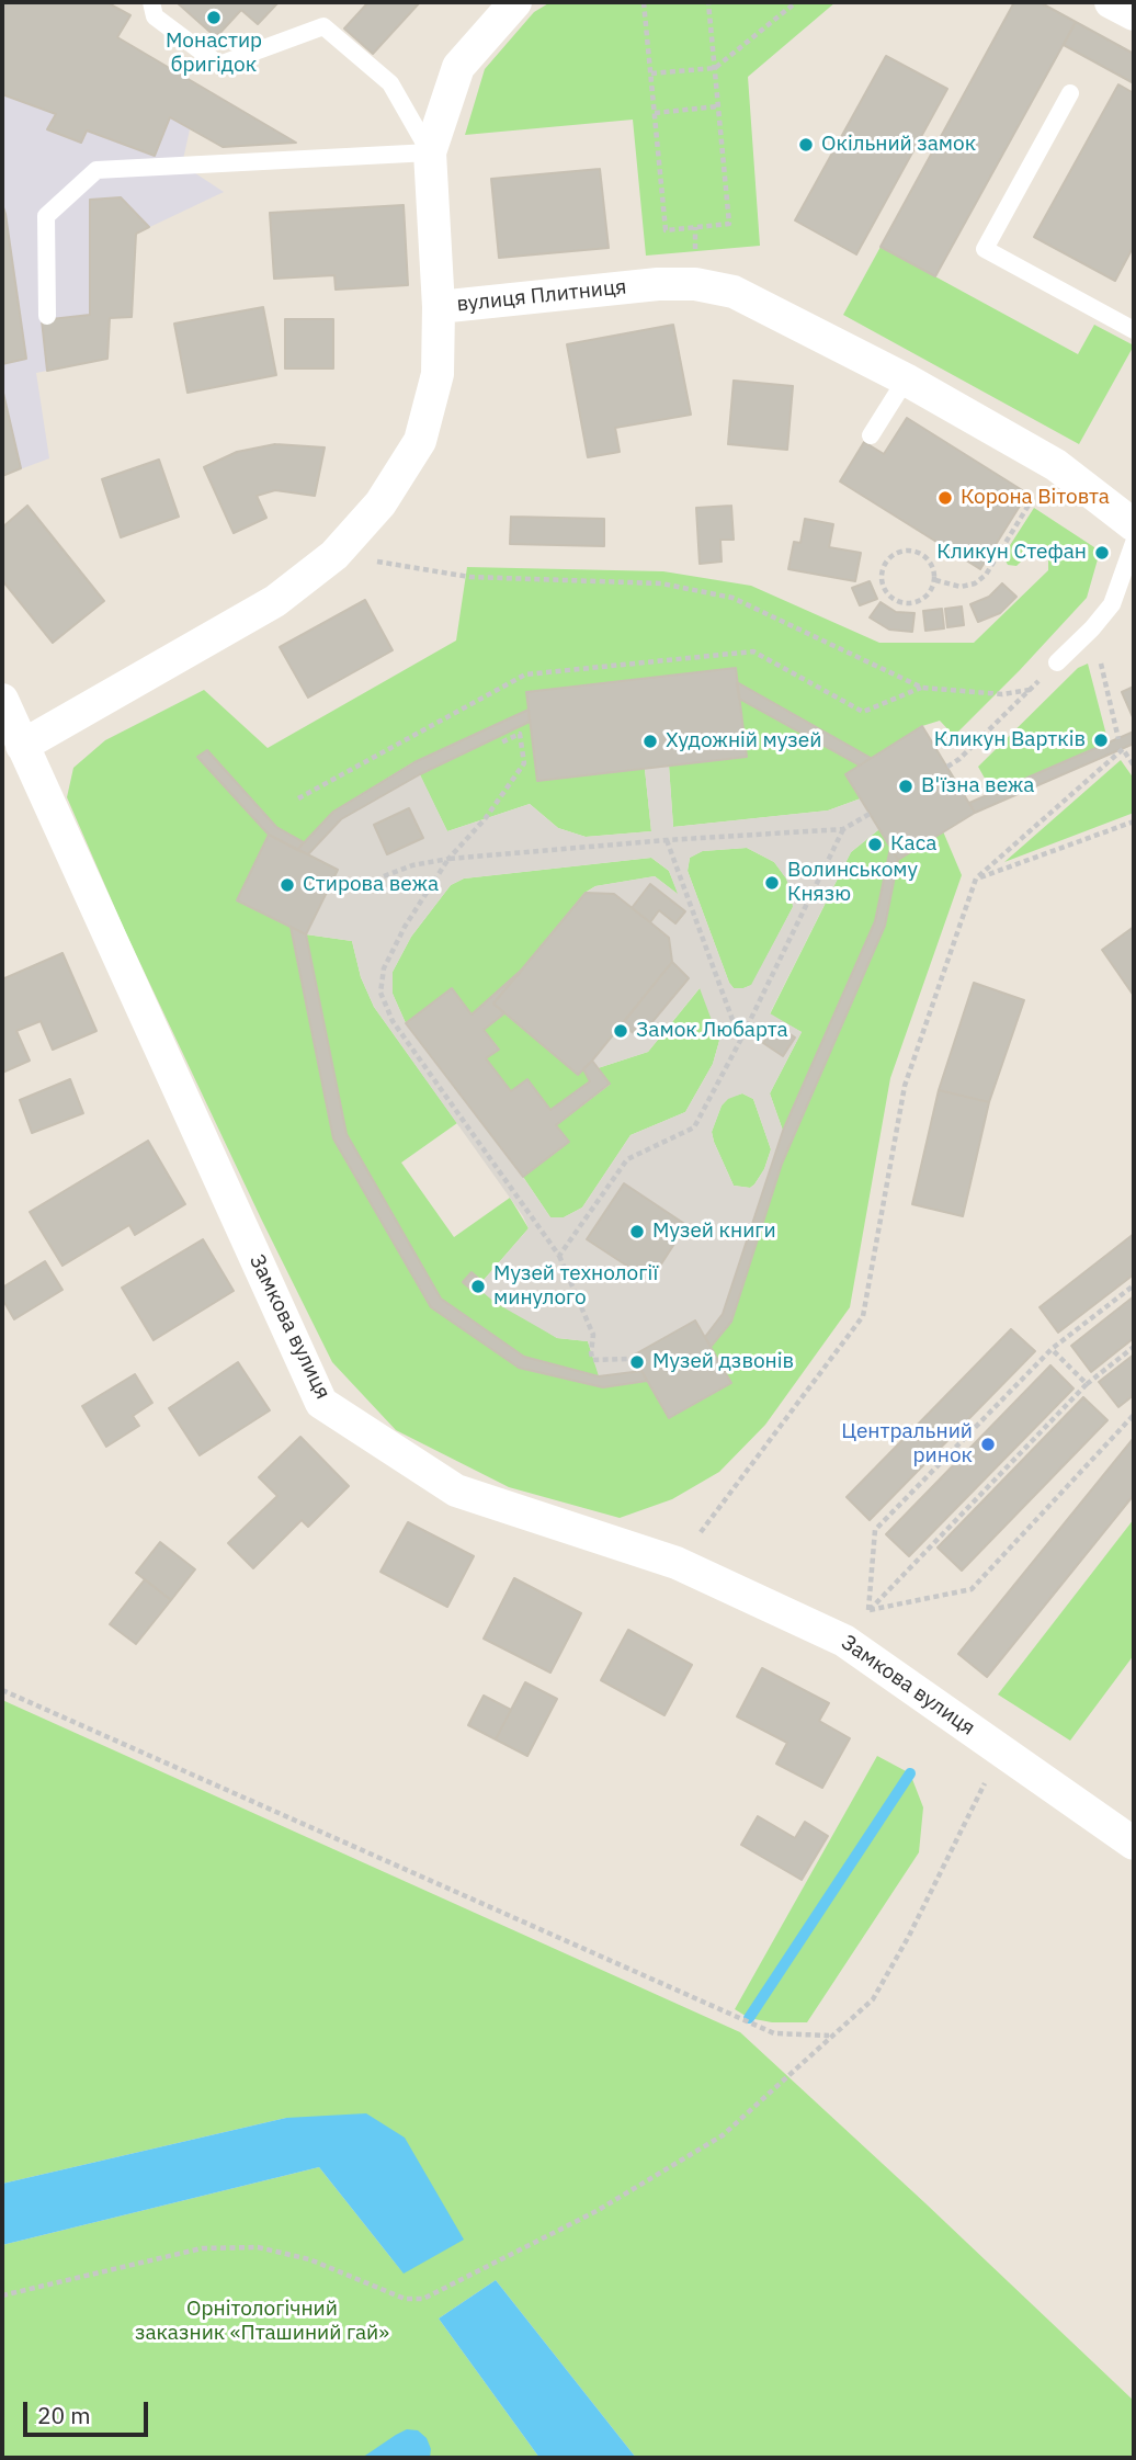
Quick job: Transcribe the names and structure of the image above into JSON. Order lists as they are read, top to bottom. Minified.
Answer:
{"streets":{"street":["вулиця Плитниця","Замкова вулиця"]},"crossings":[["вулиця Плитниця","Замкова вулиця"]],"parks":["Орнітологічний заказник «Пташиний гай»"],"places":["Монастир бригідок","Окільний замок","Корона Вітовта","Кликун Стефан","Кликун Вартків","Художній музей","В'їзна вежа","Каса","Волинському Князю","Стирова вежа","Замок Любарта","Музей книги","Музей технології минулого","Музей дзвонів","Центральний ринок"],"scale_bar":"20 m"}
